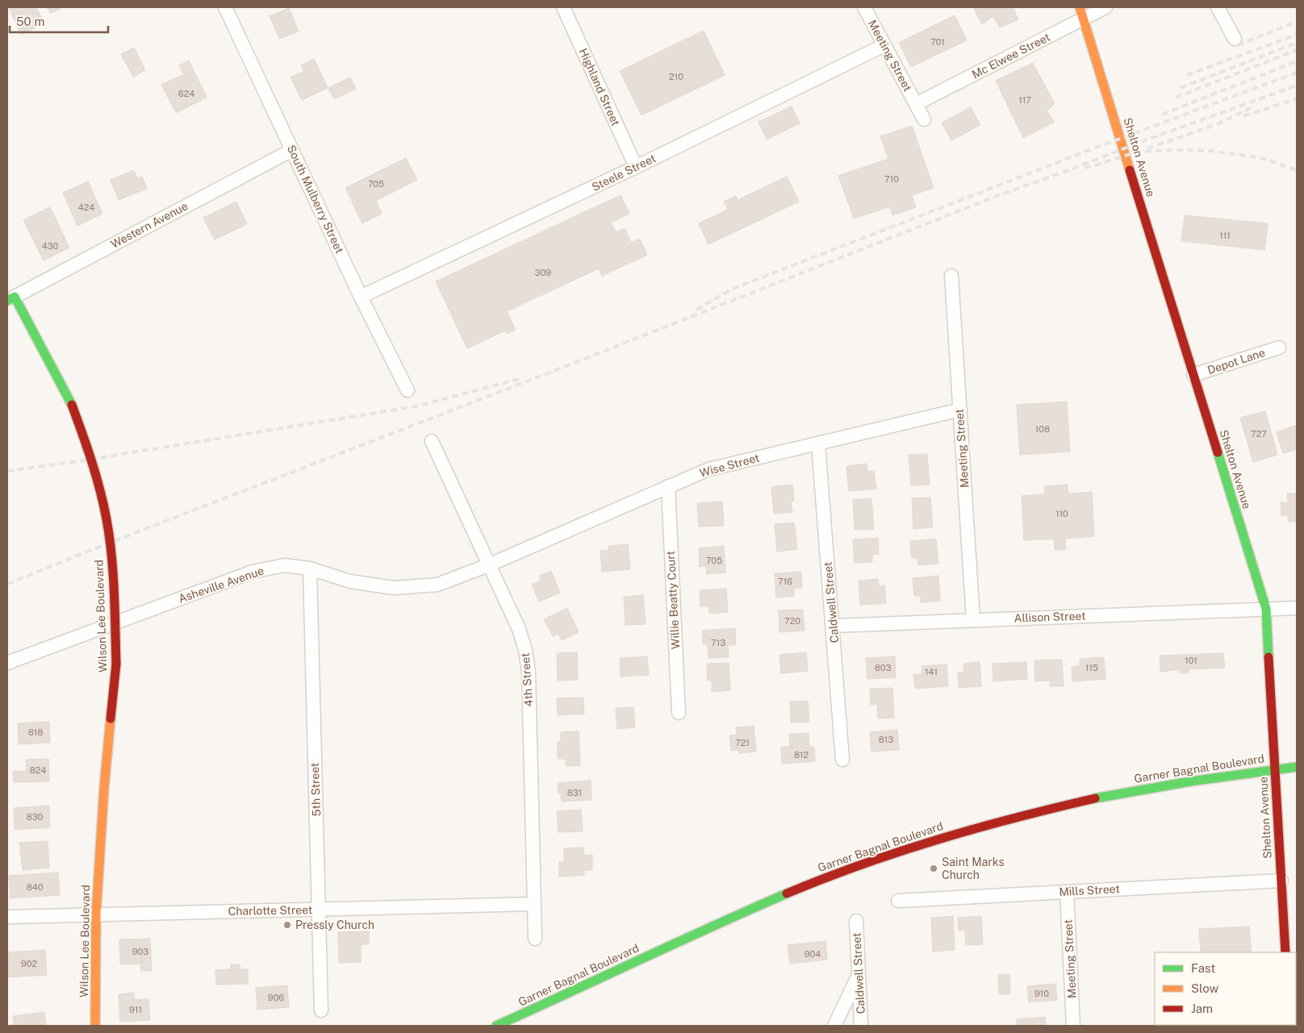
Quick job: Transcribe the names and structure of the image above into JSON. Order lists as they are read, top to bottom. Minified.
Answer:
{"streets":{"main road":["Shelton Avenue","Wilson Lee Boulevard","Garner Bagnal Boulevard"],"street":["Meeting Street","Mc Elwee Street","Highland Street","Steele Street","South Mulberry Street","Western Avenue","Depot Lane","Wise Street","Asheville Avenue","Willie Beatty Court","Caldwell Street","Allison Street","4th Street","5th Street","Mills Street","Charlotte Street"]},"crossings":[["Meeting Street","Mc Elwee Street"],["Meeting Street","Steele Street"],["Meeting Street","Wise Street"],["Meeting Street","Allison Street"],["Meeting Street","Mills Street"],["Mc Elwee Street","Shelton Avenue"],["Highland Street","Steele Street"],["Shelton Avenue","Depot Lane"],["Shelton Avenue","Allison Street"],["Shelton Avenue","Garner Bagnal Boulevard"],["Shelton Avenue","Mills Street"],["Steele Street","South Mulberry Street"],["South Mulberry Street","Western Avenue"],["Western Avenue","Wilson Lee Boulevard"],["Wise Street","Asheville Avenue"],["Wise Street","Willie Beatty Court"],["Wise Street","Caldwell Street"],["Wise Street","4th Street"],["Asheville Avenue","4th Street"],["Asheville Avenue","5th Street"],["Caldwell Street","Allison Street"],["Wilson Lee Boulevard","Charlotte Street"],["4th Street","Charlotte Street"],["5th Street","Charlotte Street"]],"places":["Saint Marks Church","Pressly Church"],"house_numbers":["701","210","624","117","710","705","424","111","430","309","108","727","110","705","716","720","713","101","803","115","141","818","813","721","812","824","831","830","840","903","904","902","910","906","911"],"legend":["Fast","Slow","Jam"],"scale_bar":"50 m"}
